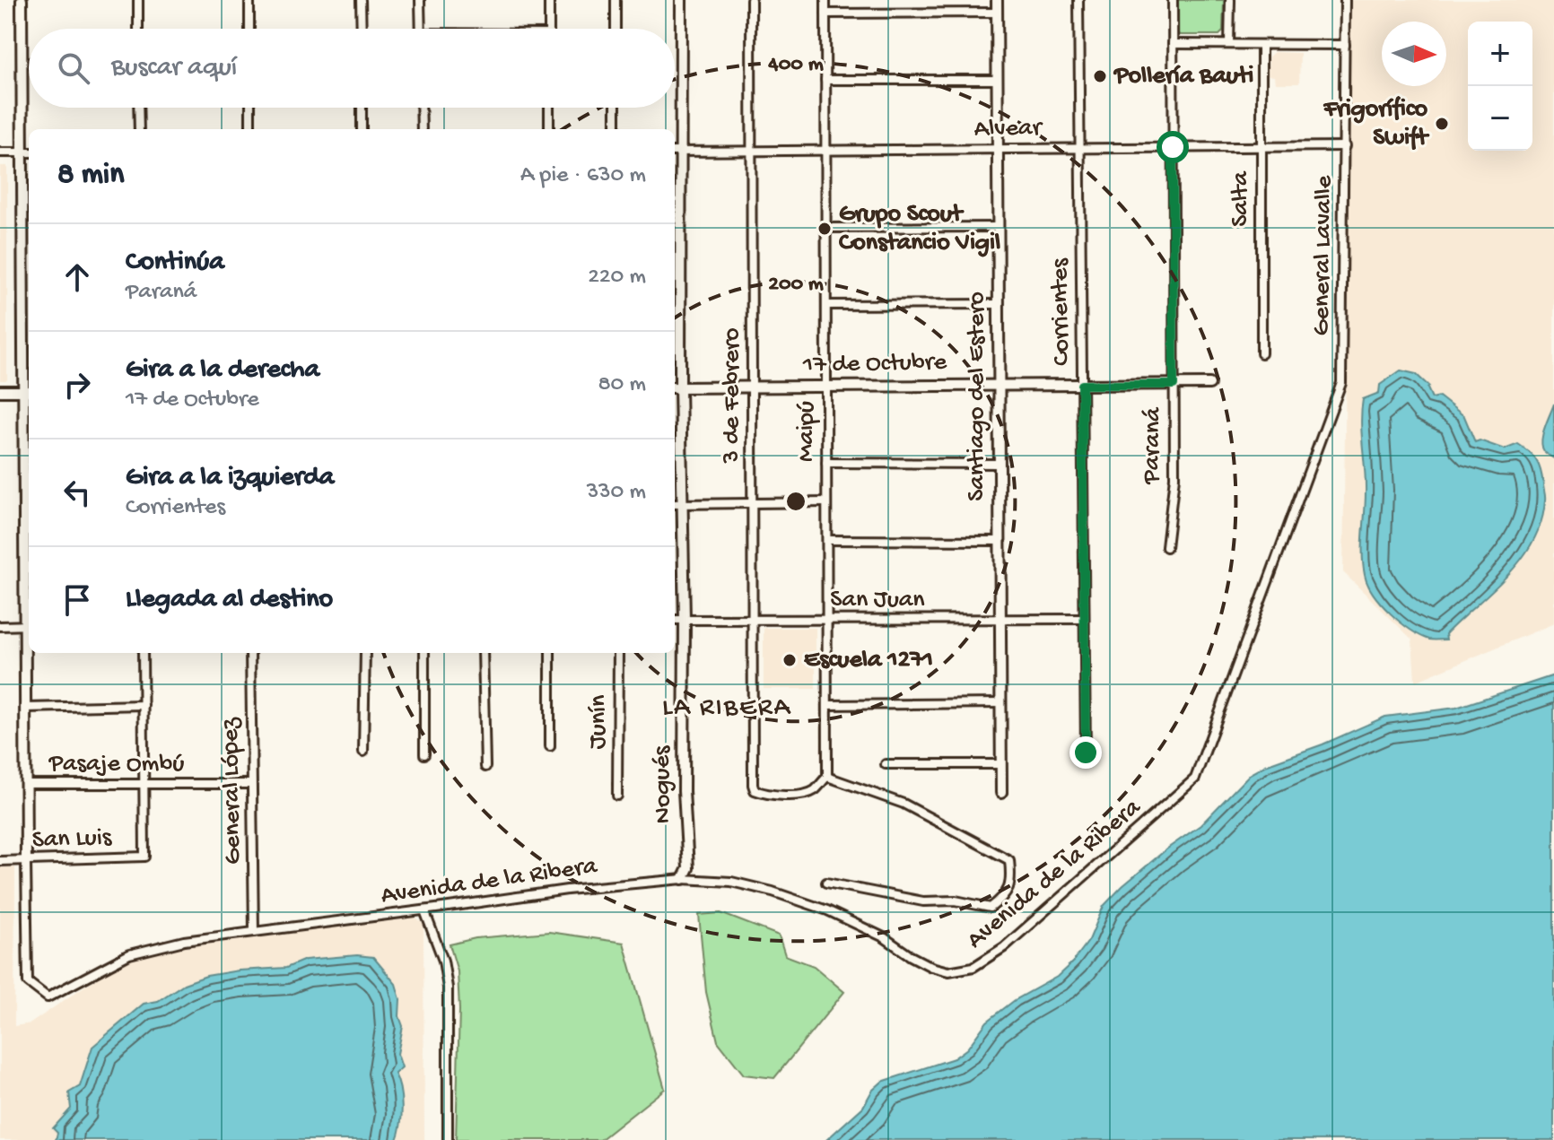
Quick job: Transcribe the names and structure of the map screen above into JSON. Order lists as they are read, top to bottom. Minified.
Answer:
{"streets":{"street":["Alvear","Salta","General Lavalle","Corrientes","17 de Octubre","3 de Febrero","Santiago del Estero","Maipú","Paraná","San Juan","Junín","Pasaje Ombú","Nogués","General López","San Luis","Avenida de la Ribera"]},"crossings":[["Alvear","Salta"],["Alvear","General Lavalle"],["Alvear","Corrientes"],["Alvear","3 de Febrero"],["Alvear","Santiago del Estero"],["Alvear","Maipú"],["Alvear","Paraná"],["Alvear","Nogués"],["General Lavalle","Avenida de la Ribera"],["Corrientes","17 de Octubre"],["Corrientes","San Juan"],["17 de Octubre","3 de Febrero"],["17 de Octubre","Santiago del Estero"],["17 de Octubre","Maipú"],["17 de Octubre","Paraná"],["17 de Octubre","Nogués"],["3 de Febrero","Maipú"],["3 de Febrero","San Juan"],["Santiago del Estero","San Juan"],["Maipú","San Juan"],["San Juan","Nogués"],["Pasaje Ombú","General López"],["Pasaje Ombú","San Luis"],["Nogués","Avenida de la Ribera"],["General López","Avenida de la Ribera"],["San Luis","Avenida de la Ribera"]],"districts":["LA RIBERA"],"places":["Pollería Bauti","Frigorífico Swift","Grupo Scout Constancio Vigil","Escuela 1271"],"north":"right","page":{"map_buttons":["+","−"],"search":"Buscar aquí","heading":["8 min","A pie · 630 m"],"list":[["Continúa","Paraná","220 m"],["Gira a la derecha","17 de Octubre","80 m"],["Gira a la izquierda","Corrientes","330 m"],"Llegada al destino"]},"rings":["400 m","200 m"]}
